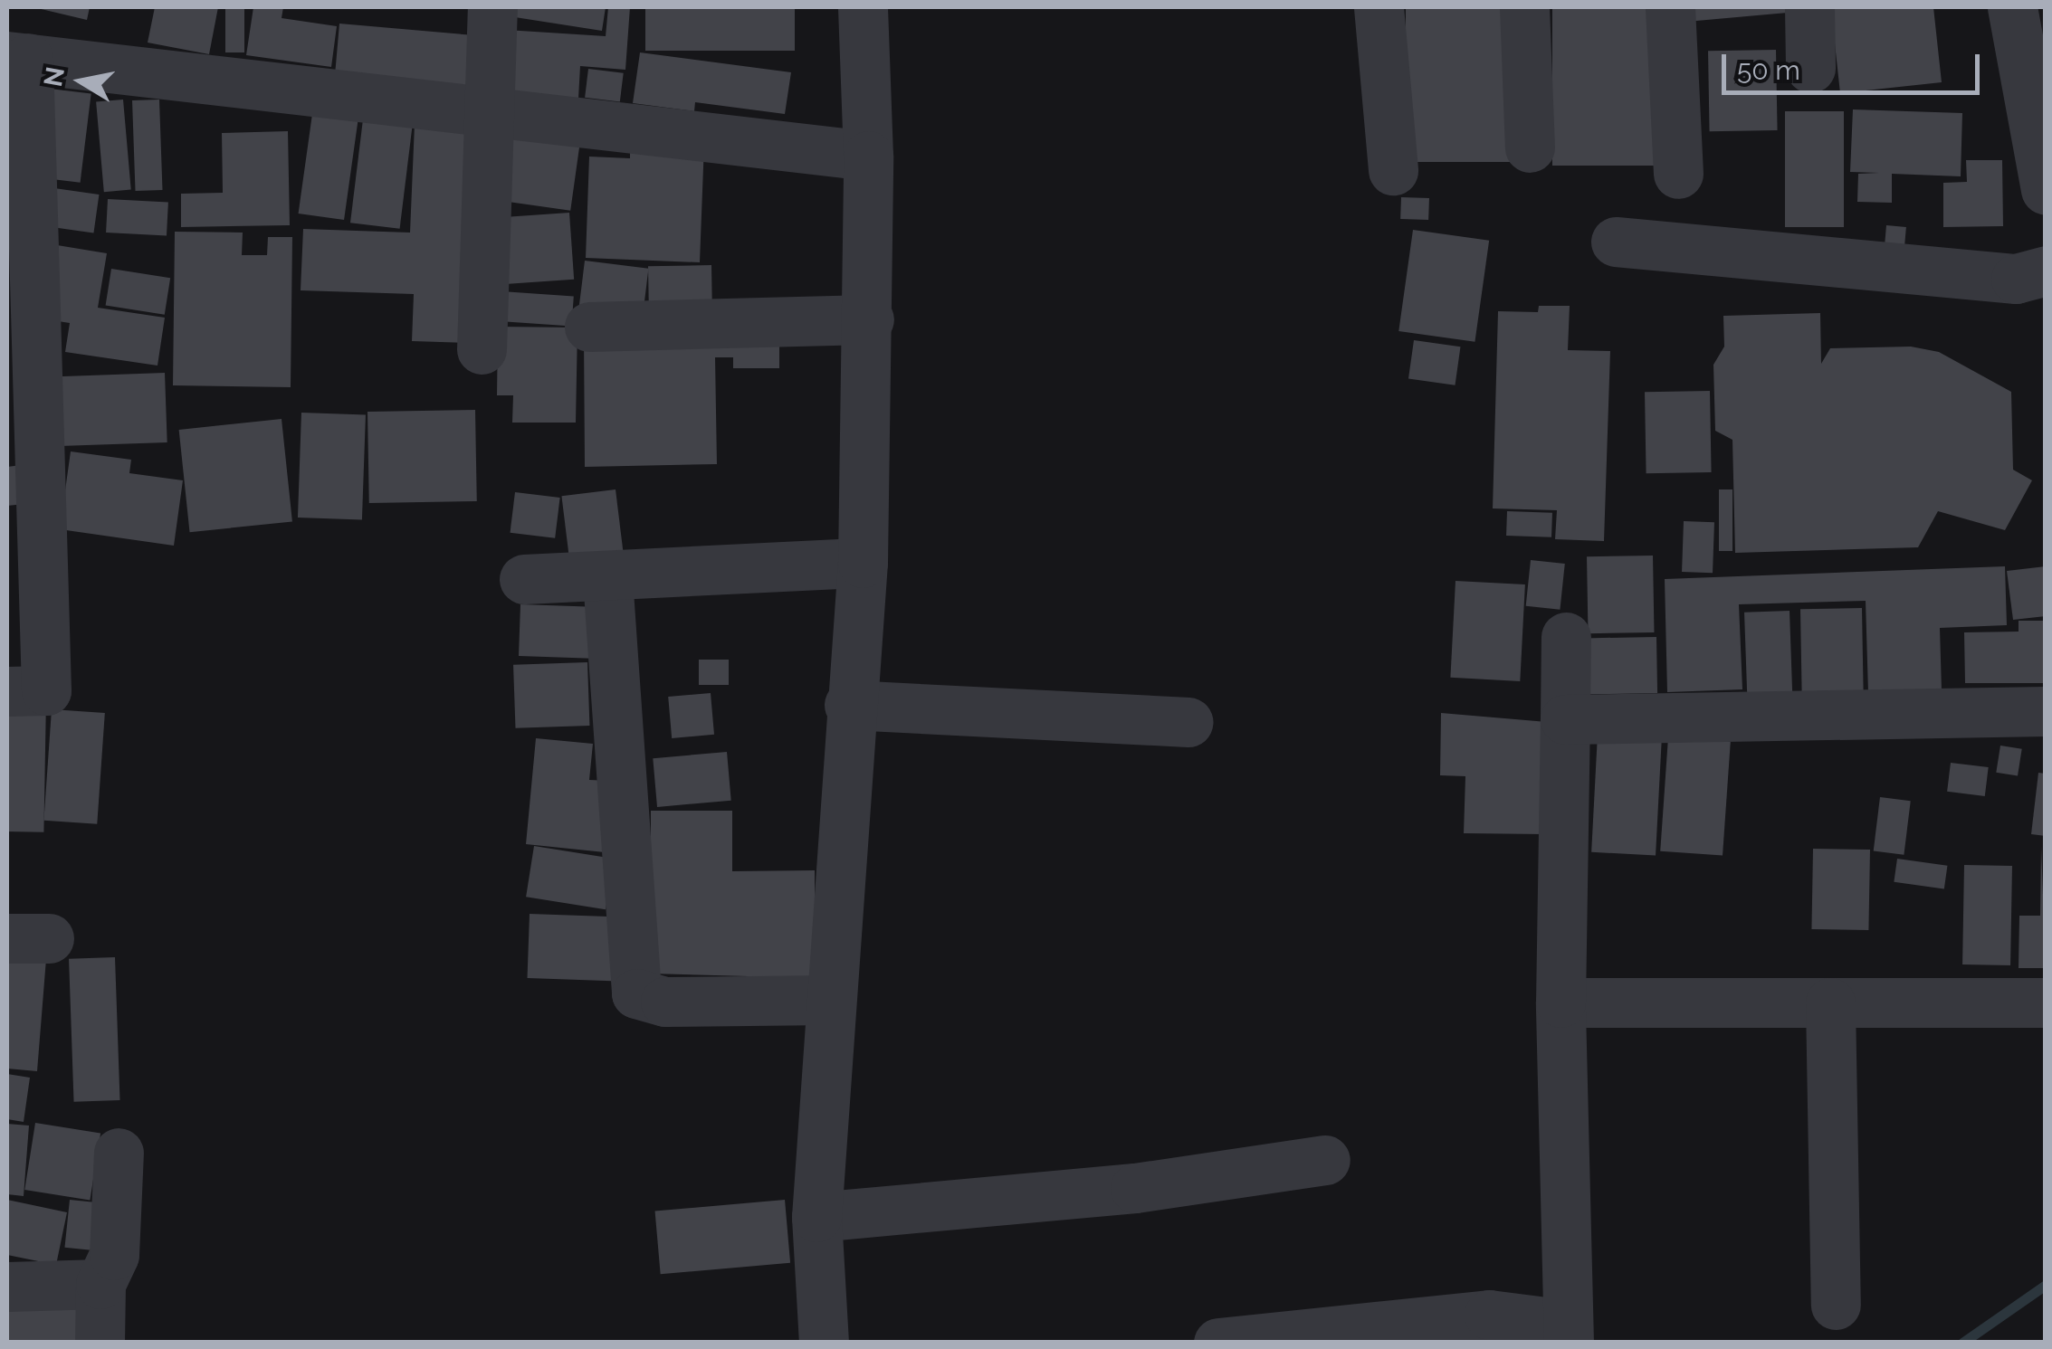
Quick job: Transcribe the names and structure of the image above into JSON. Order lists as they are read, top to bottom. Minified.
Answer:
{"scale_bar":"50 m","north":"left"}
